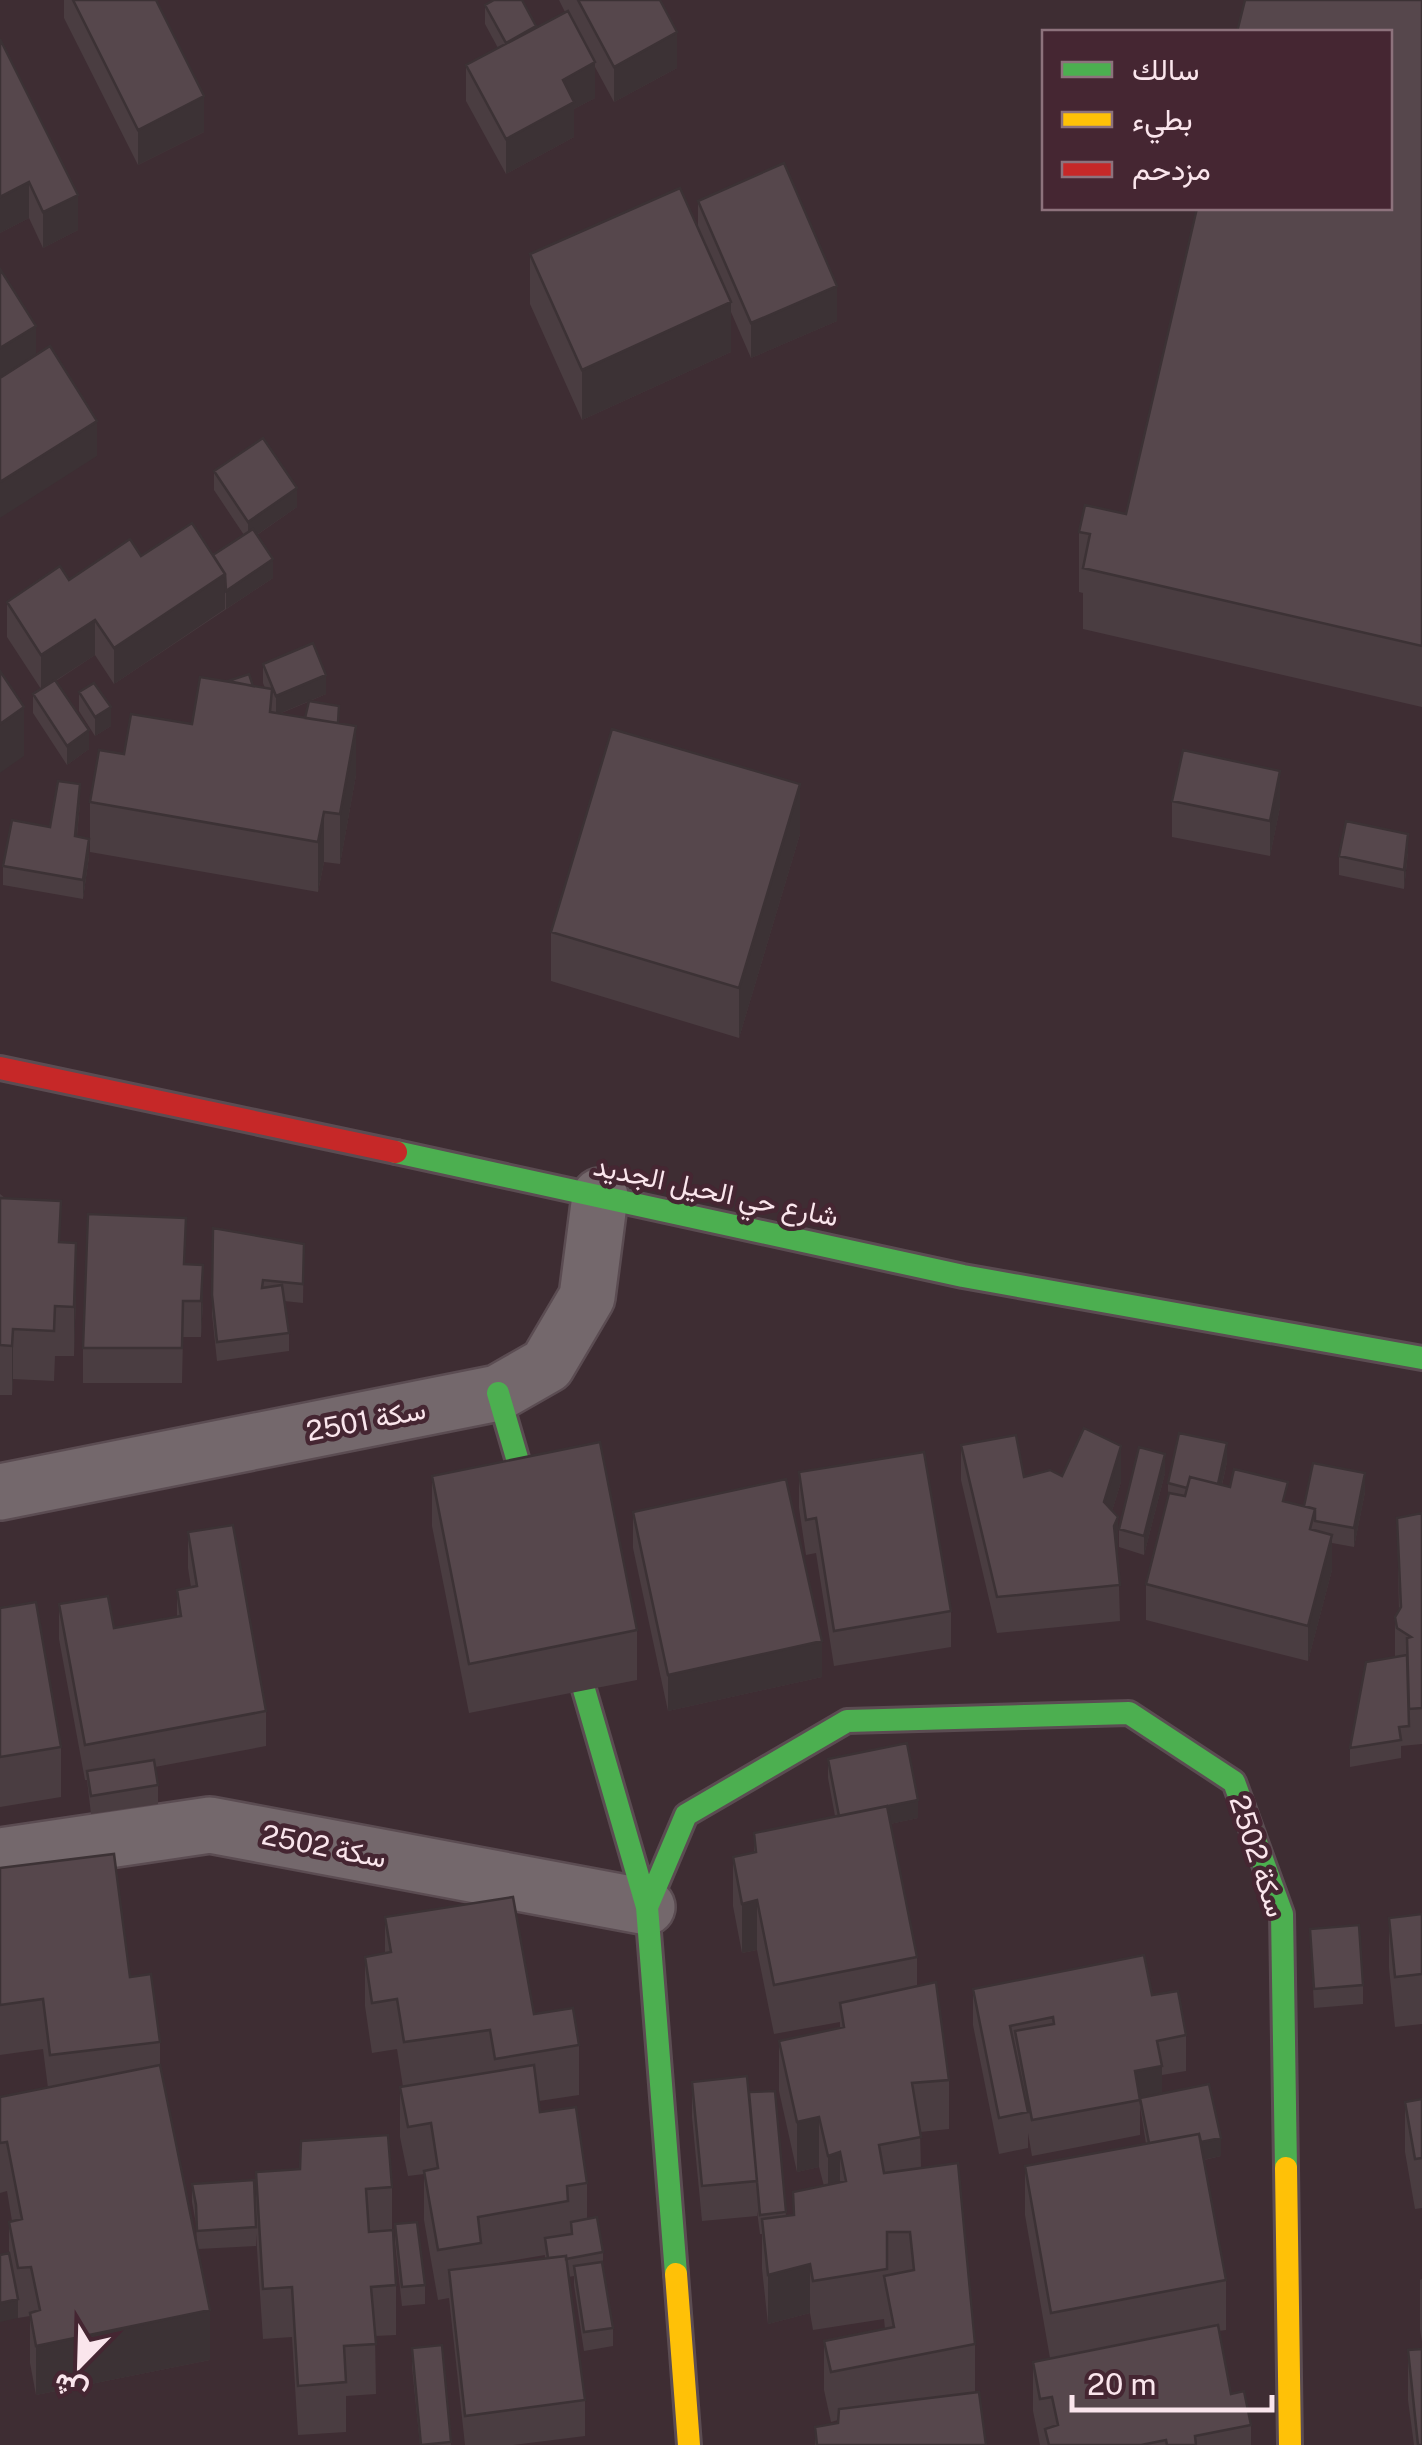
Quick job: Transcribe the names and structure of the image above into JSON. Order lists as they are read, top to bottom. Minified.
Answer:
{"streets":{"street":["شارع حي الحيل الجديد","سكة 2501","سكة 2502"]},"crossings":[["شارع حي الحيل الجديد","سكة 2501"]],"legend":["سالك","بطيء","مزدحم"],"scale_bar":"20 m","north":"bottom left"}
